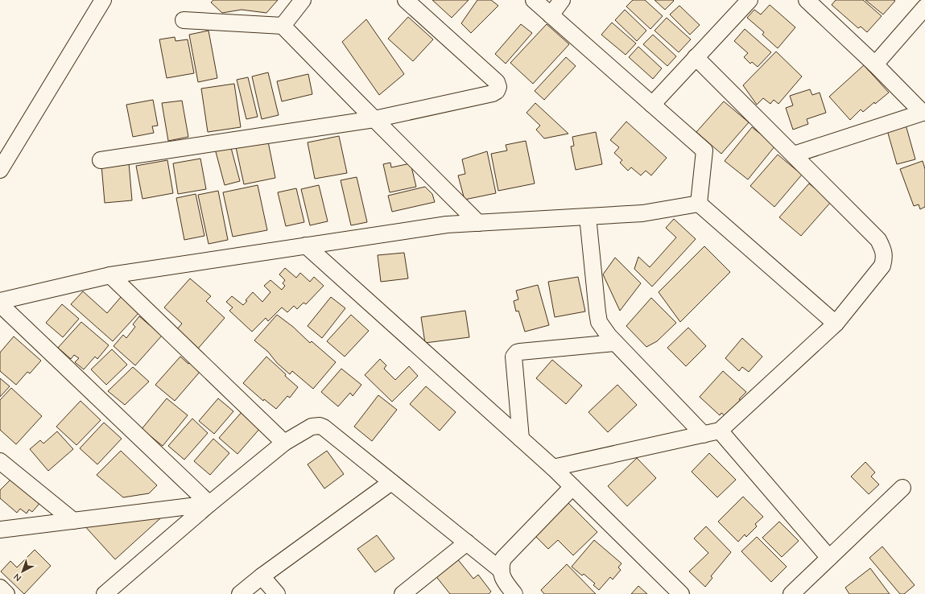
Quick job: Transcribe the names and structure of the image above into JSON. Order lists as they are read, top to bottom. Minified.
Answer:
{"north":"bottom left"}
